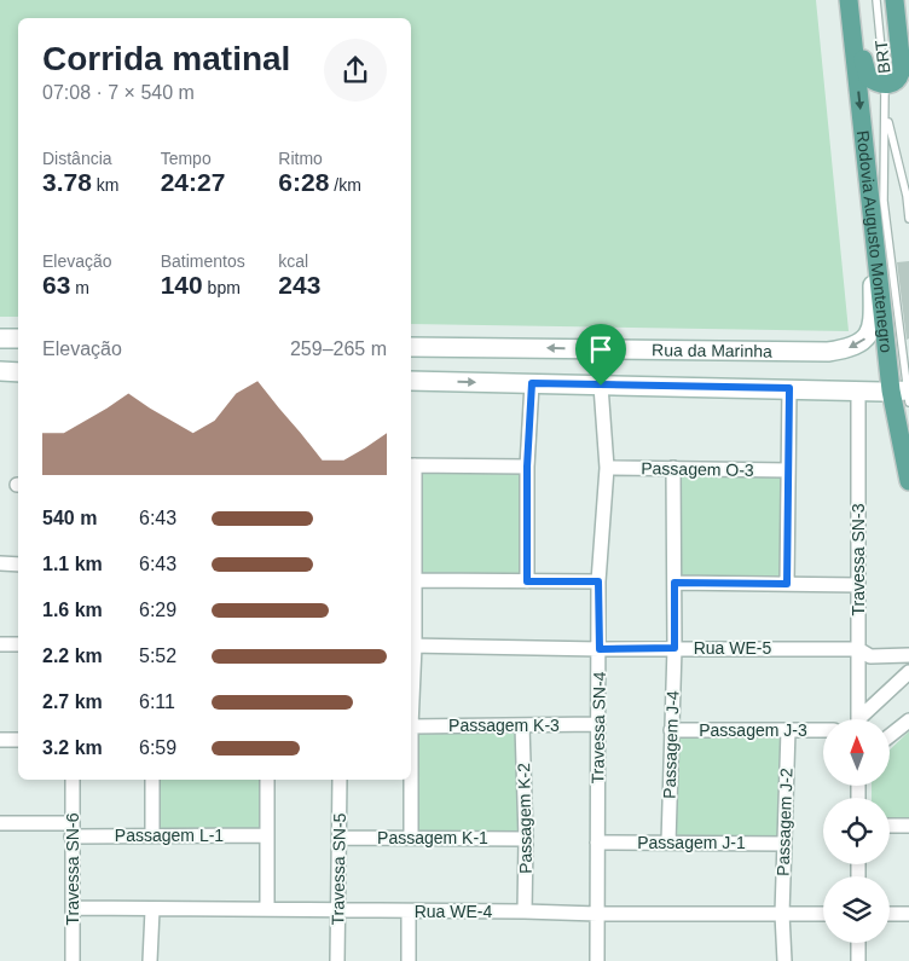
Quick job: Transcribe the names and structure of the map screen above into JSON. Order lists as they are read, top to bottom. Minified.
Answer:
{"streets":{"main road":["Rodovia Augusto Montenegro","Rua da Marinha"],"street":["Passagem O-3","Travessa SN-3","Rua WE-5","Passagem K-3","Travessa SN-4","Passagem J-3","Passagem J-4","Passagem K-2","Passagem J-2","Passagem L-1","Passagem K-1","Passagem J-1","Travessa SN-6","Travessa SN-5","Rua WE-4"],"lane":["BRT"]},"crossings":[["BRT","Rodovia Augusto Montenegro"],["Rodovia Augusto Montenegro","Rua da Marinha"],["Passagem O-3","Travessa SN-4"],["Passagem O-3","Passagem J-4"],["Travessa SN-3","Rua WE-5"],["Rua WE-5","Travessa SN-4"],["Rua WE-5","Passagem J-4"],["Passagem K-3","Travessa SN-4"],["Passagem K-3","Passagem K-2"],["Travessa SN-4","Passagem J-1"],["Travessa SN-4","Rua WE-4"],["Passagem J-3","Passagem J-4"],["Passagem J-3","Passagem J-2"],["Passagem J-4","Passagem J-1"],["Passagem K-2","Passagem K-1"],["Passagem K-2","Rua WE-4"],["Passagem J-2","Passagem J-1"],["Passagem J-2","Rua WE-4"],["Passagem L-1","Travessa SN-6"],["Passagem K-1","Travessa SN-5"],["Travessa SN-6","Rua WE-4"],["Travessa SN-5","Rua WE-4"]],"north":"top","page":{"heading":["Corrida matinal","07:08 · 7 × 540 m"],"stats":[["Distância","3.78 km"],["Tempo","24:27"],["Ritmo","6:28 /km"],["Elevação","63 m"],["Batimentos","140 bpm"],["kcal","243"]],"chart":["Elevação","259–265 m"],"list":[{"name":"540 m","note":"6:43"},{"name":"1.1 km","note":"6:43"},{"name":"1.6 km","note":"6:29"},{"name":"2.2 km","note":"5:52"},{"name":"2.7 km","note":"6:11"},{"name":"3.2 km","note":"6:59"}]}}
